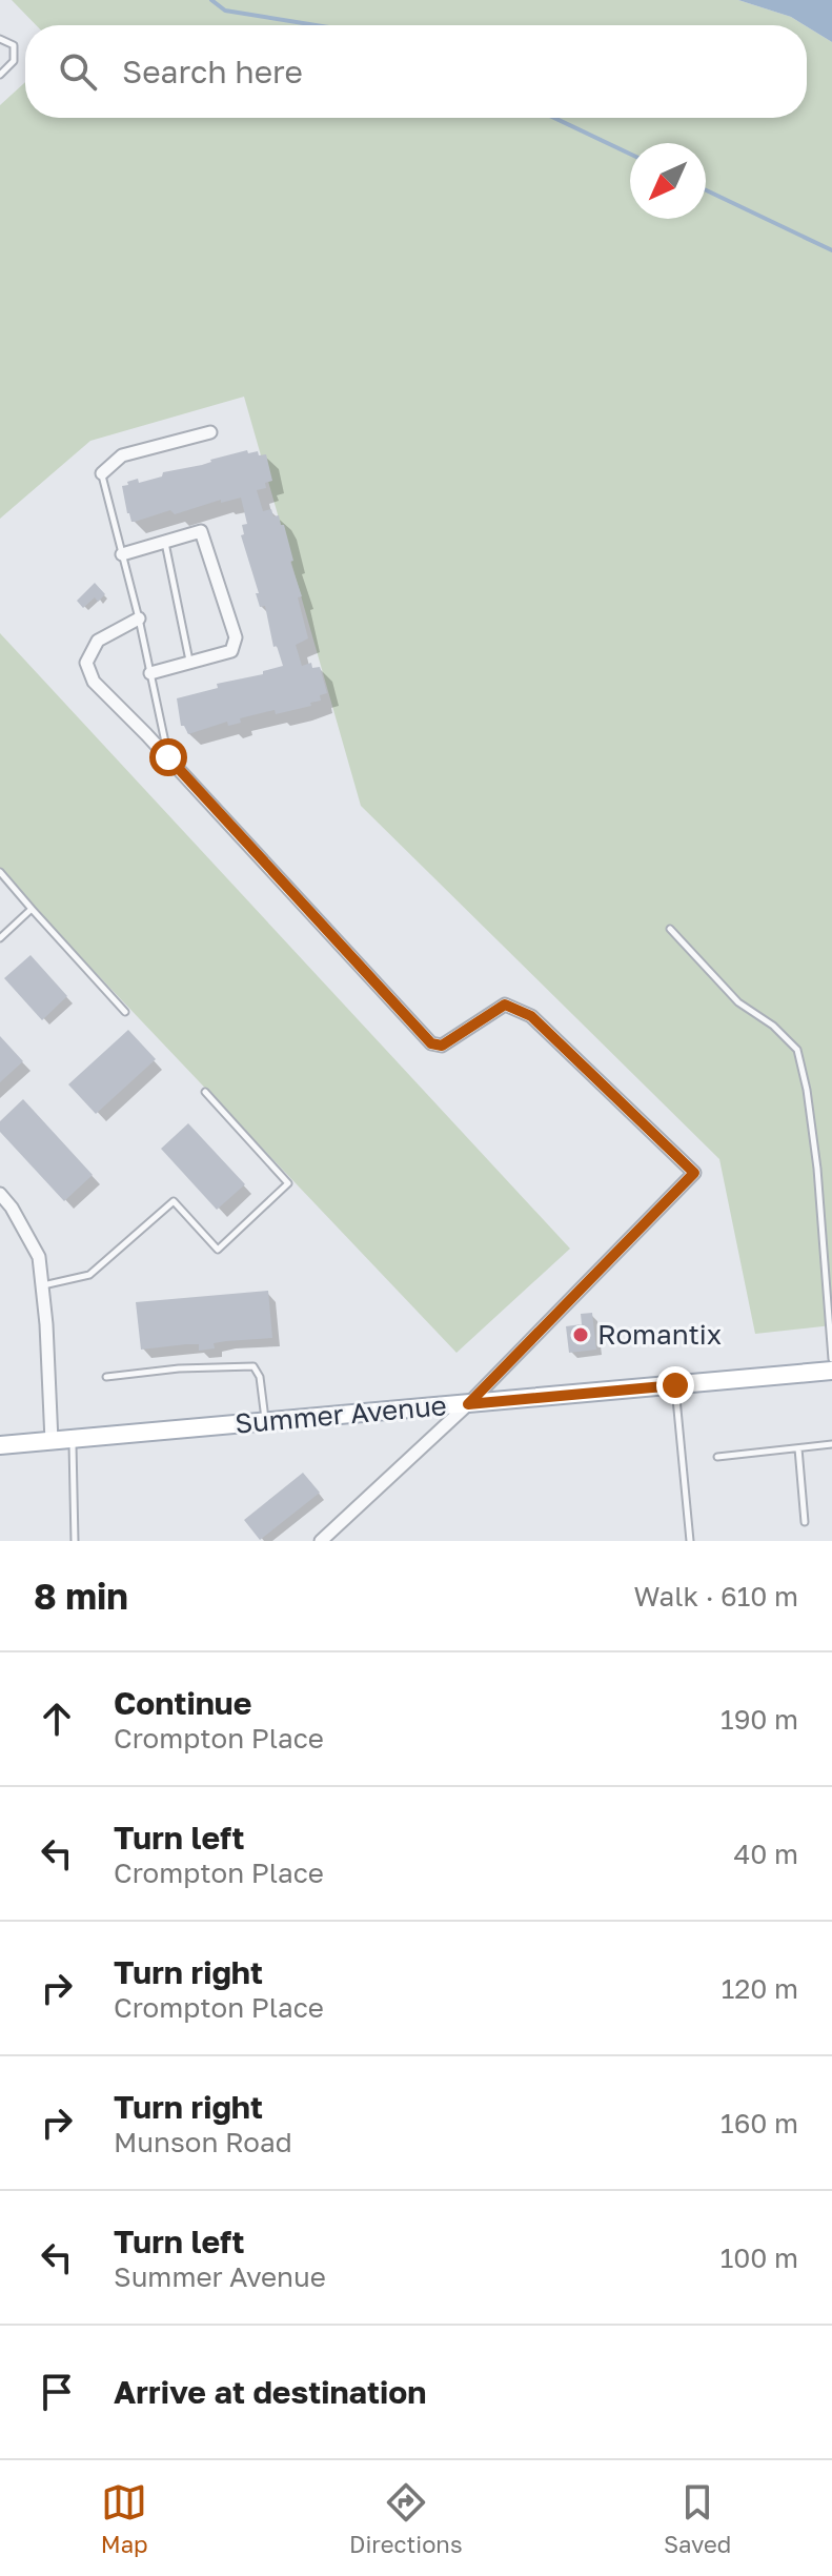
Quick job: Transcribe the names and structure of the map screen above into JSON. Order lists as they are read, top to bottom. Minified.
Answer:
{"streets":{"main road":["Summer Avenue"]},"places":["Romantix"],"north":"bottom left","page":{"search":"Search here","heading":["8 min","Walk · 610 m"],"list":[["Continue","Crompton Place","190 m"],["Turn left","Crompton Place","40 m"],["Turn right","Crompton Place","120 m"],["Turn right","Munson Road","160 m"],["Turn left","Summer Avenue","100 m"],"Arrive at destination"],"nav":["Map","Directions","Saved"]}}
